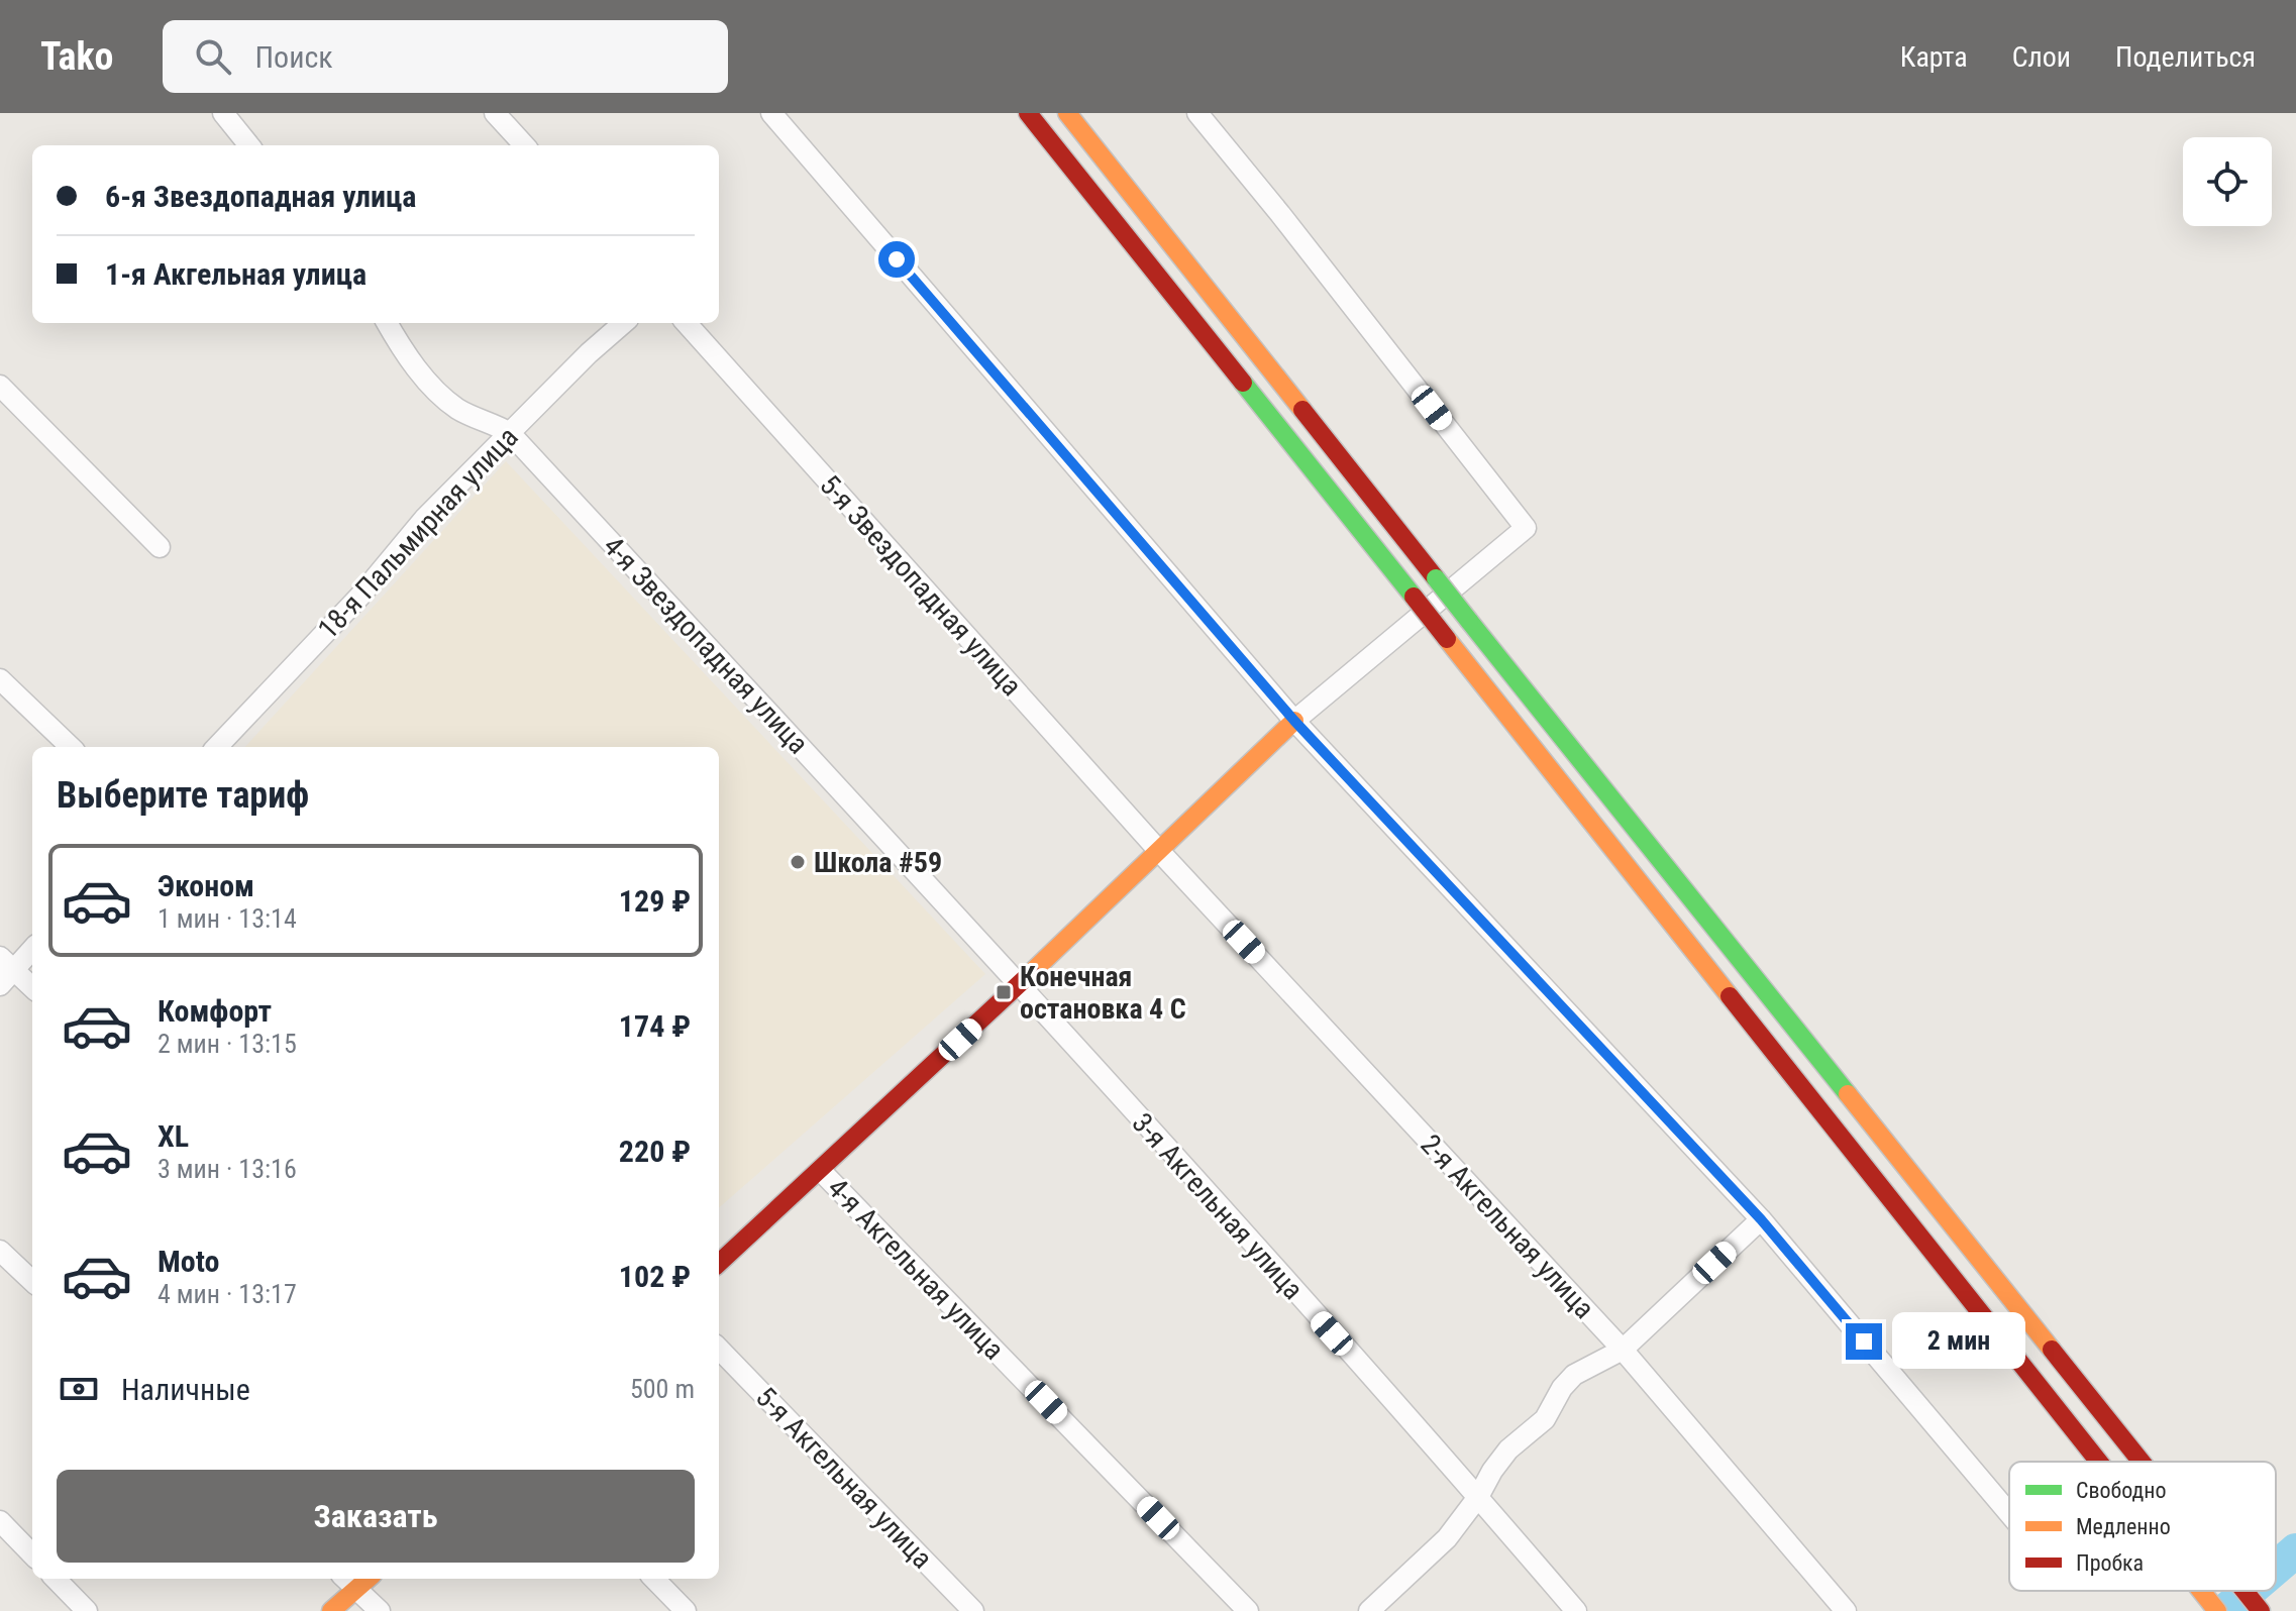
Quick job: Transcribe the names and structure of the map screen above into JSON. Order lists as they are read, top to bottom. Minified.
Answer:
{"streets":{"street":["18-я Пальмирная улица","5-я Звездопадная улица","4-я Звездопадная улица","3-я Акгельная улица","2-я Акгельная улица","4-я Акгельная улица","5-я Акгельная улица"]},"crossings":[["18-я Пальмирная улица","4-я Звездопадная улица"],["5-я Звездопадная улица","2-я Акгельная улица"],["4-я Звездопадная улица","3-я Акгельная улица"]],"places":{"other":["Школа #59"],"transit":["Конечная остановка 4 С"]},"legend":["Свободно","Медленно","Пробка"],"page":{"header":"Tako","search":"Поиск","nav":["Карта","Слои","Поделиться"],"banner":["6-я Звездопадная улица","1-я Акгельная улица"],"heading":"Выберите тариф","list":[{"name":"Эконом","note":"1 мин · 13:14","value":"129 ₽"},{"name":"Комфорт","note":"2 мин · 13:15","value":"174 ₽"},{"name":"XL","note":"3 мин · 13:16","value":"220 ₽"},{"name":"Moto","note":"4 мин · 13:17","value":"102 ₽"}],"bubble":"2 мин","pay":["Наличные","500 m"],"buttons":"Заказать"}}
